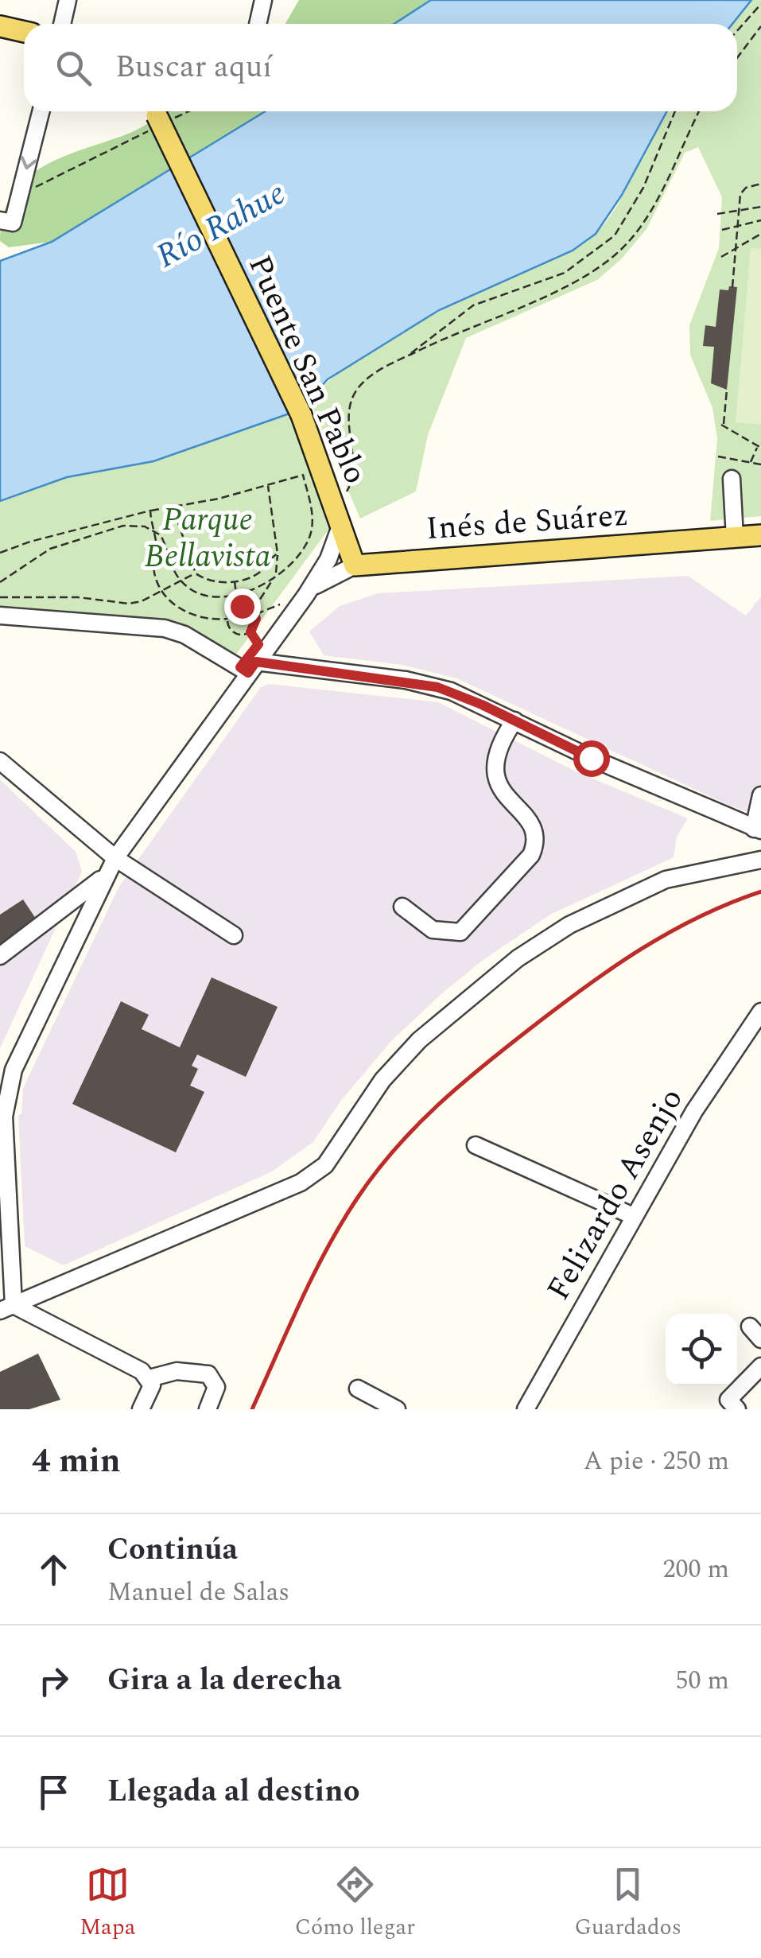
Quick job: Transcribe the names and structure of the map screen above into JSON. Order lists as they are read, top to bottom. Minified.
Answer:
{"streets":{"main road":["Puente San Pablo","Inés de Suárez"],"street":["Felizardo Asenjo"]},"crossings":[["Puente San Pablo","Inés de Suárez"]],"water":["Río Rahue"],"parks":["Parque Bellavista"],"page":{"search":"Buscar aquí","heading":["4 min","A pie · 250 m"],"list":[["Continúa","Manuel de Salas","200 m"],["Gira a la derecha","50 m"],"Llegada al destino"],"nav":["Mapa","Cómo llegar","Guardados"]}}
